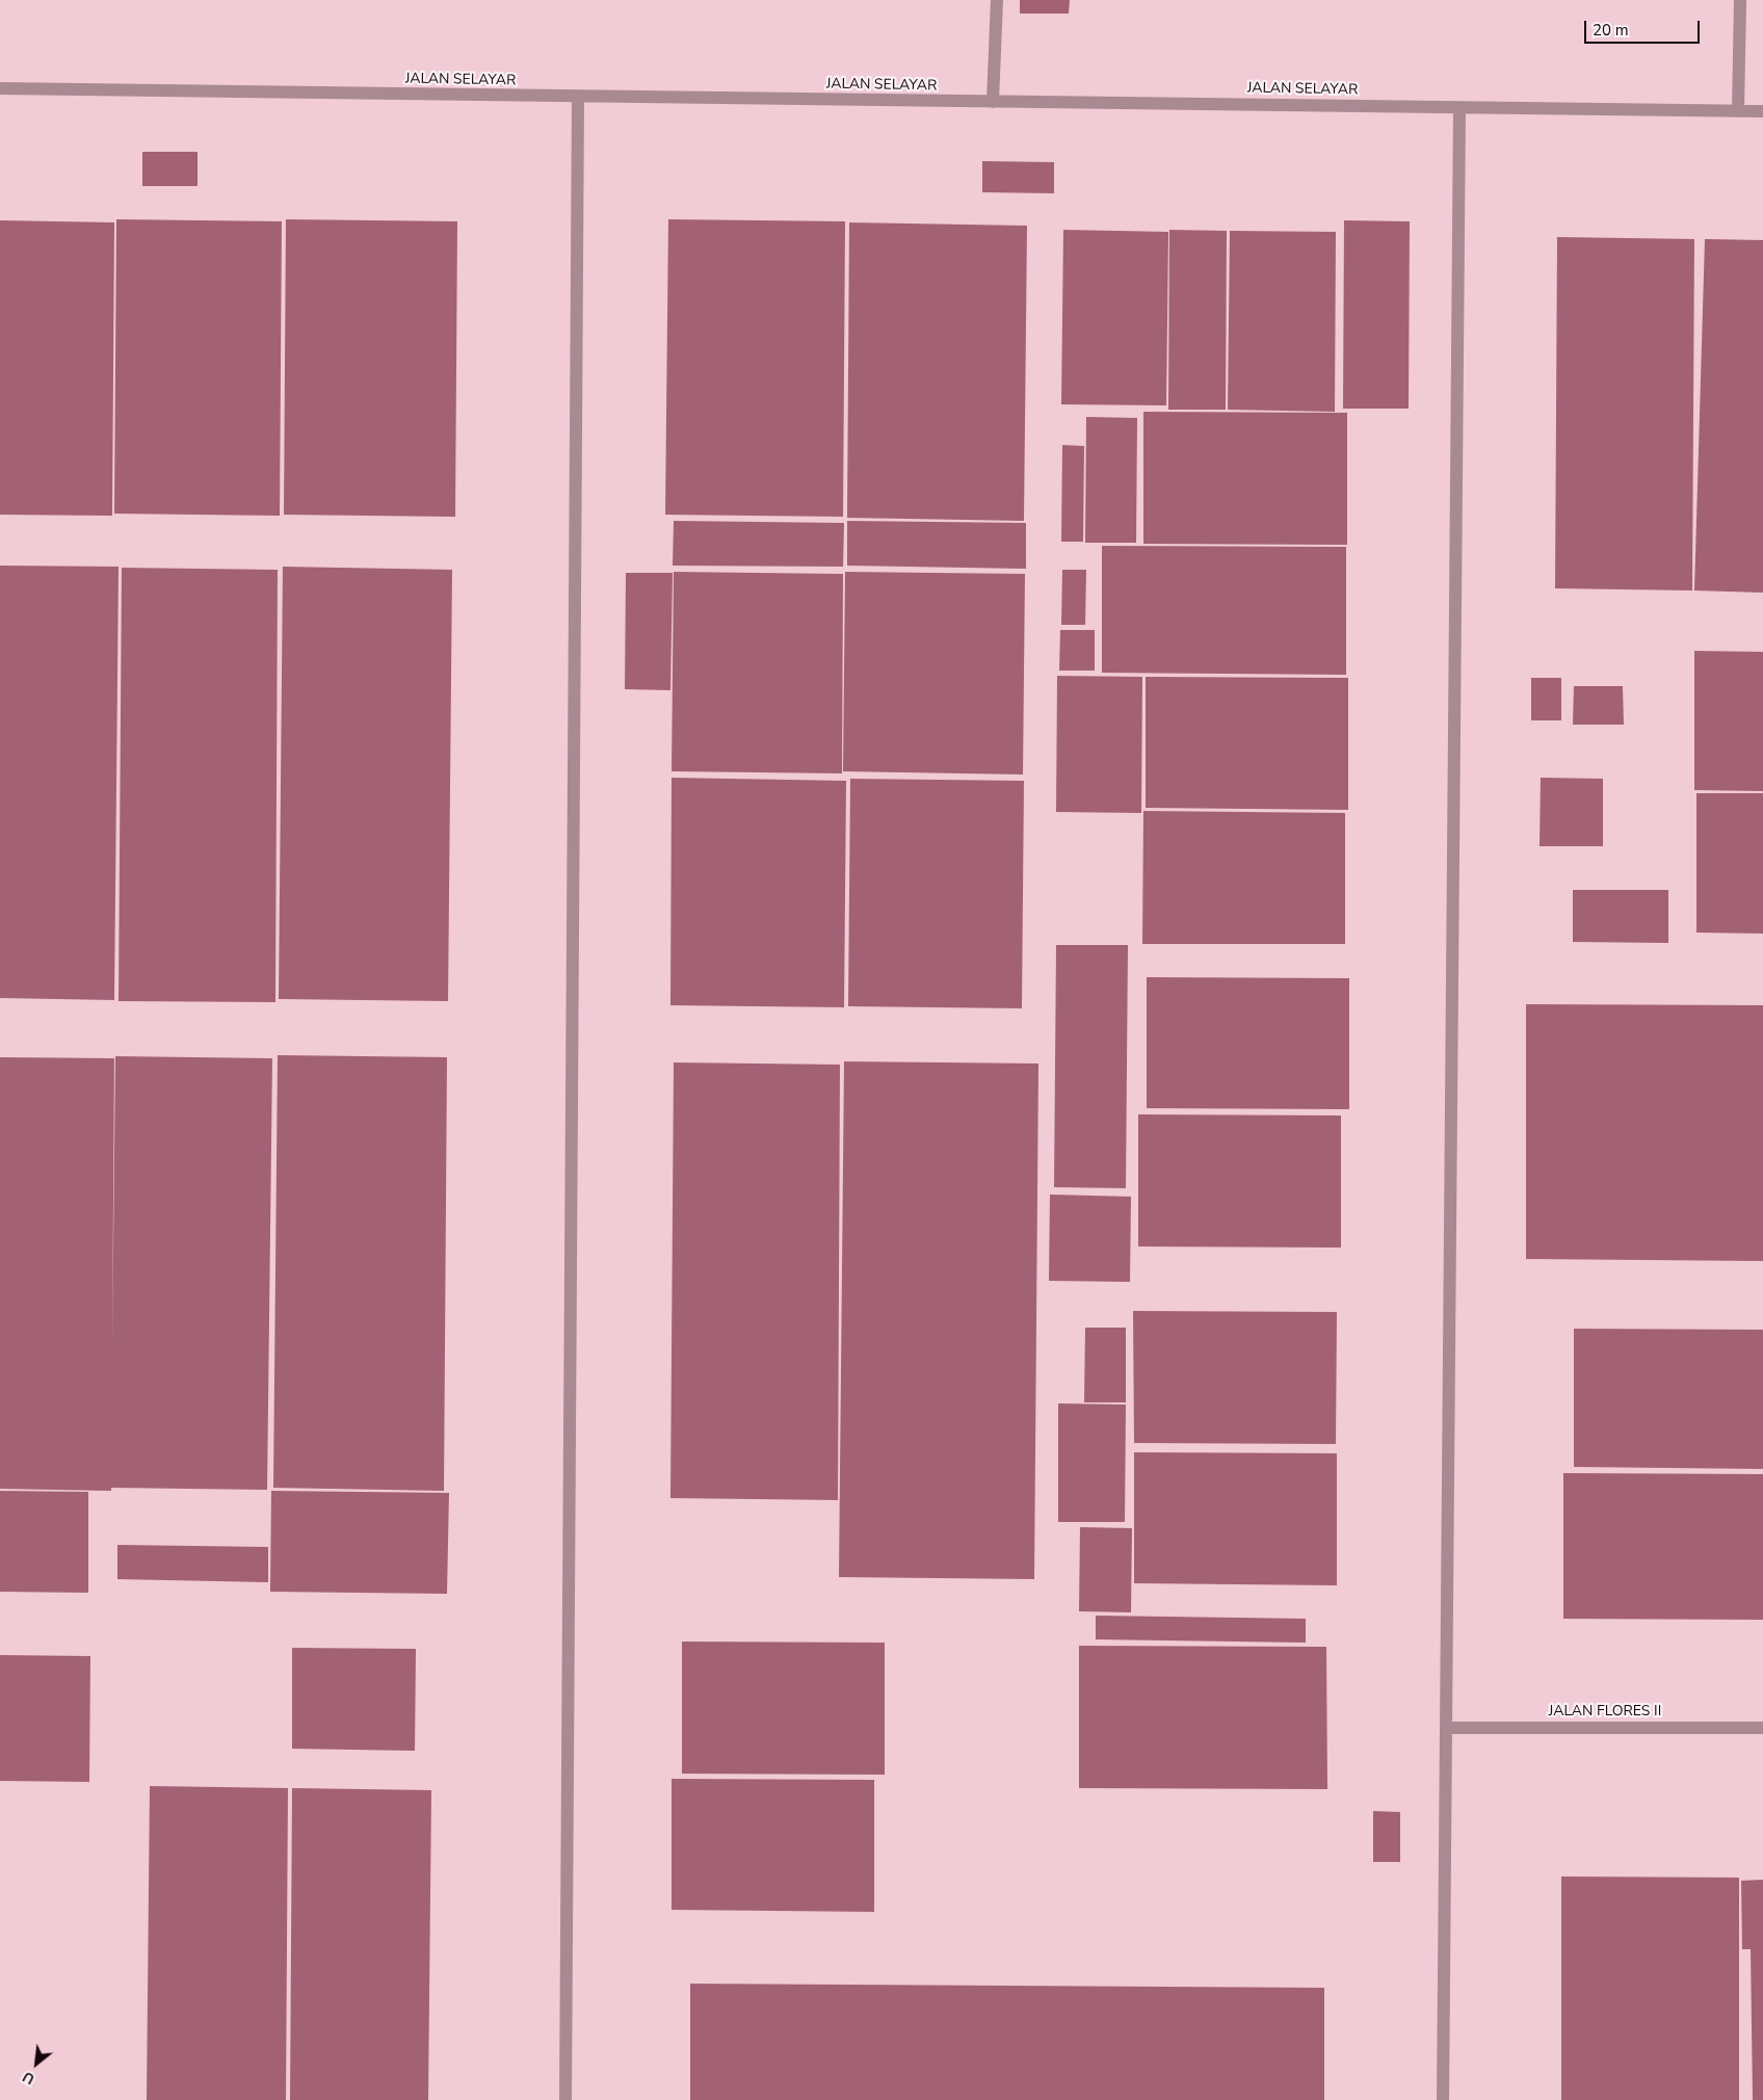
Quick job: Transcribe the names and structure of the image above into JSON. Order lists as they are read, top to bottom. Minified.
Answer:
{"streets":{"street":["JALAN SELAYAR","JALAN FLORES II"]},"scale_bar":"20 m","north":"bottom left"}
